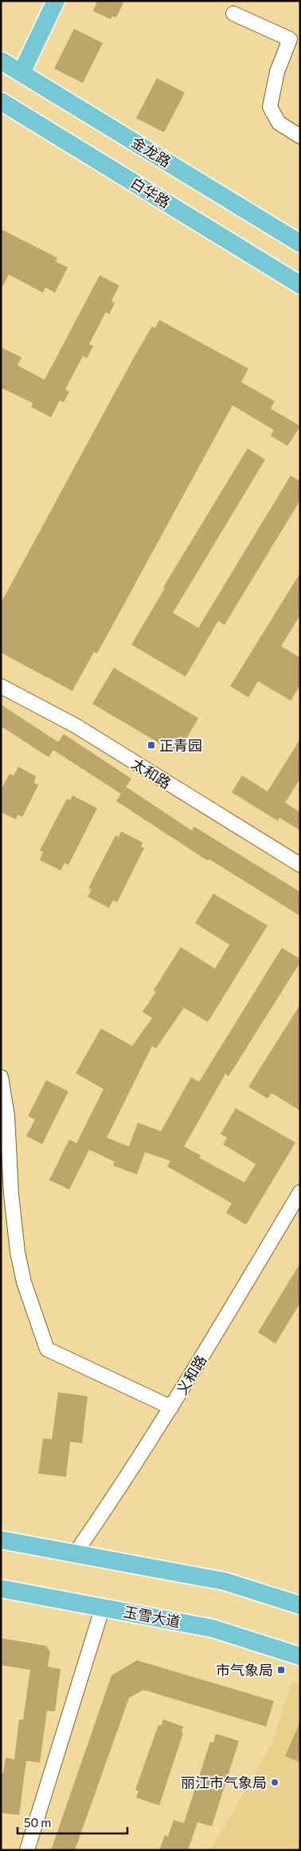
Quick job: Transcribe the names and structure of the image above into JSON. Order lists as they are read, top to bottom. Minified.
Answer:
{"streets":{"main road":["金龙路","白华路","玉雪大道"],"street":["太和路","义和路"]},"places":{"transit":["正青园","市气象局"],"other":["丽江市气象局"]},"scale_bar":"50 m"}
